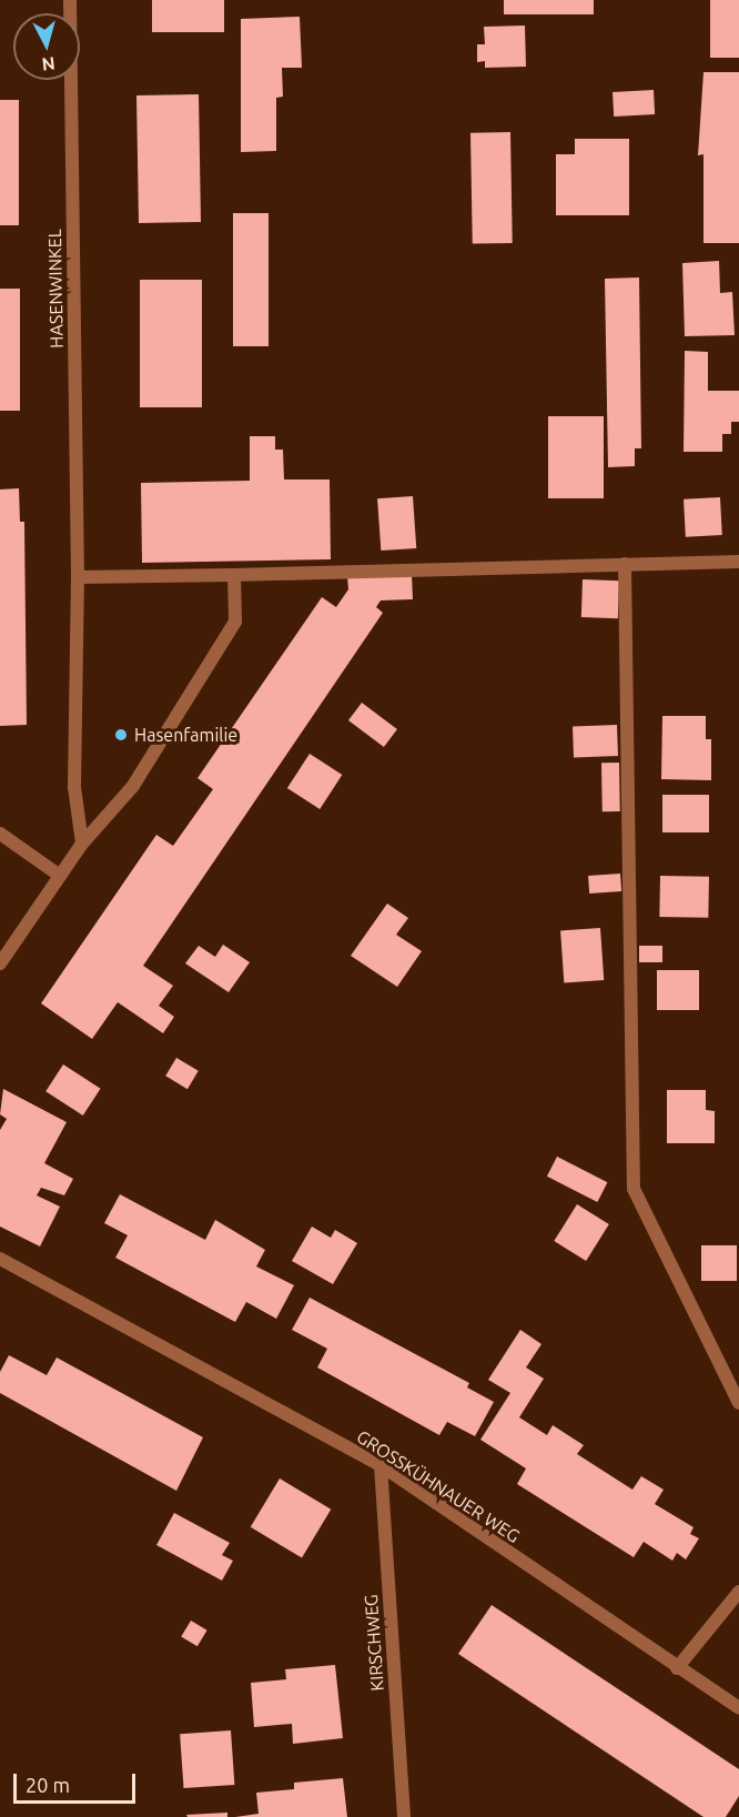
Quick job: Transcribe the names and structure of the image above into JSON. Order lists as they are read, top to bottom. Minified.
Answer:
{"streets":{"street":["HASENWINKEL","GROSSKÜHNAUER WEG","KIRSCHWEG"]},"crossings":[["GROSSKÜHNAUER WEG","KIRSCHWEG"]],"places":["Hasenfamilie"],"scale_bar":"20 m","north":"bottom"}
